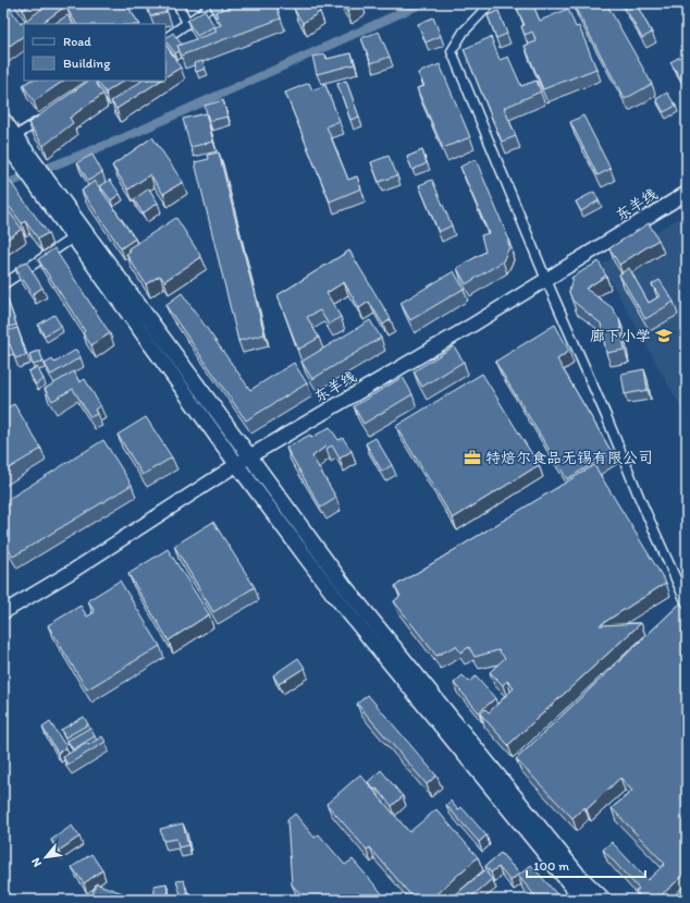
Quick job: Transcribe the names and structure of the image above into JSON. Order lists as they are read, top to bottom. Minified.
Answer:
{"streets":{"main road":["东羊线"]},"places":{"school or university":["廊下小学"],"office":["特焙尔食品无锡有限公司"]},"legend":["Road","Building"],"scale_bar":"100 m","north":"bottom left"}
